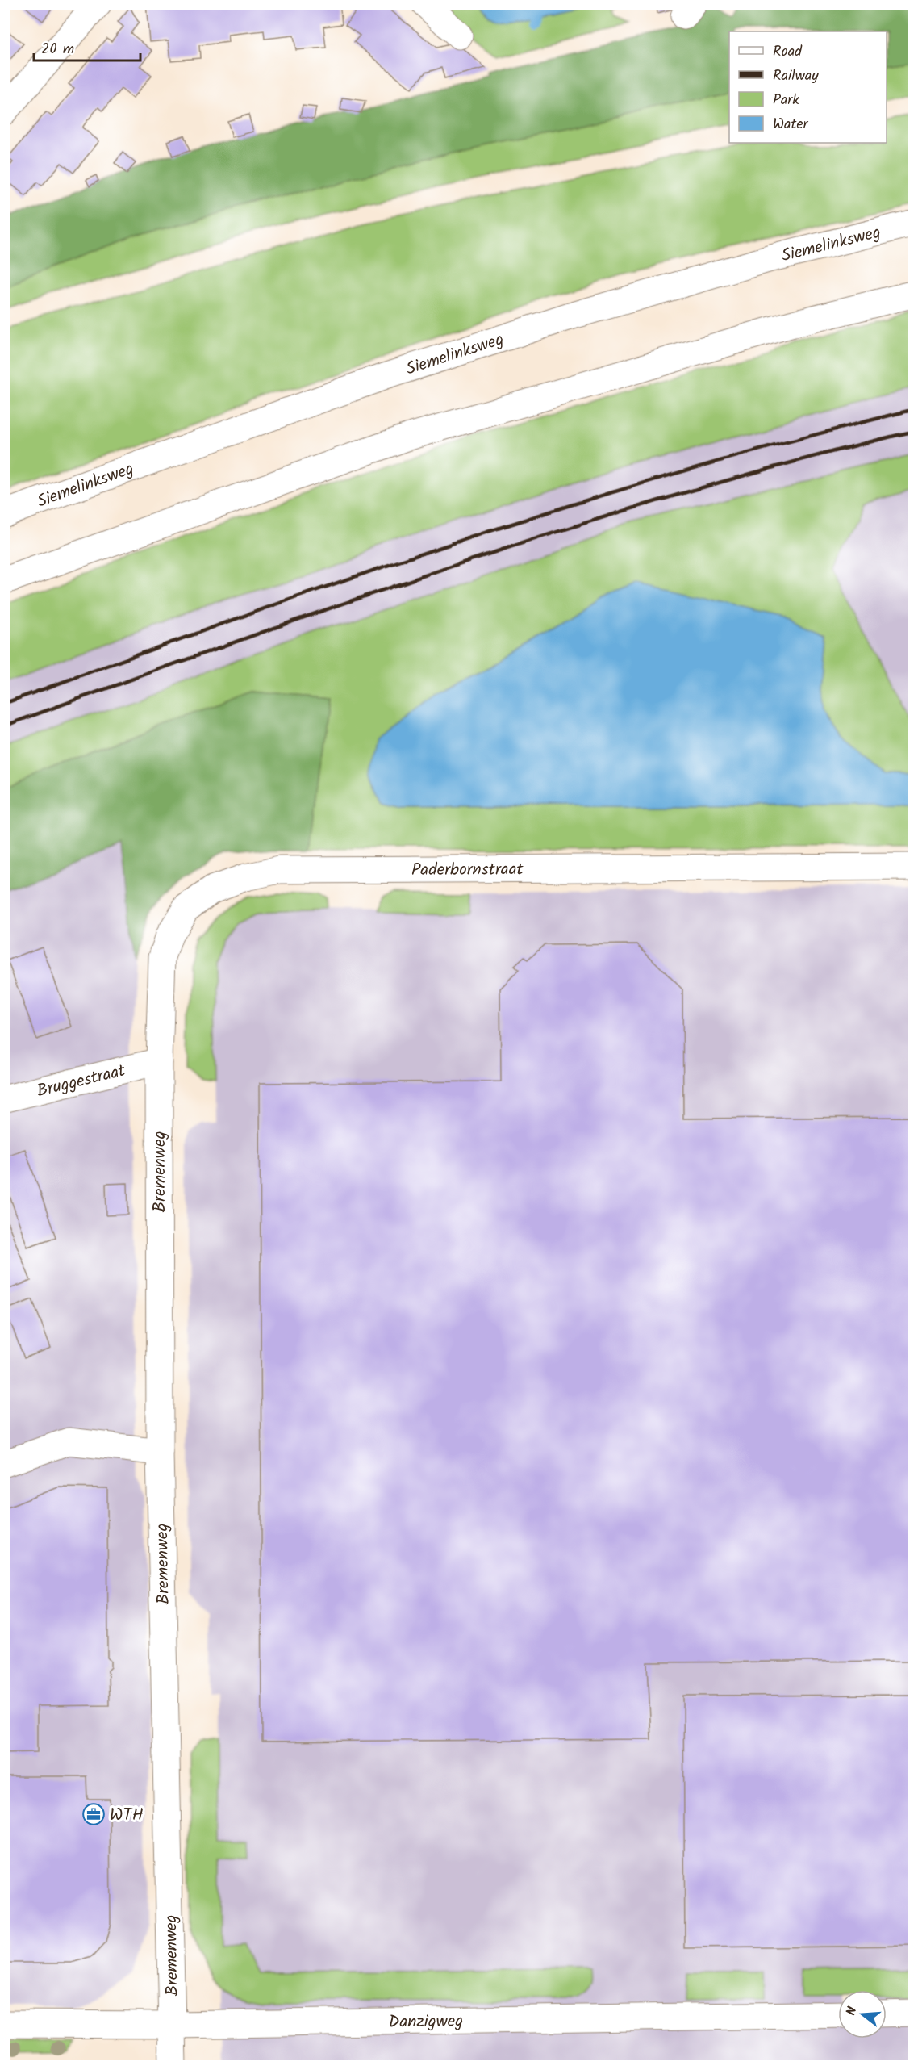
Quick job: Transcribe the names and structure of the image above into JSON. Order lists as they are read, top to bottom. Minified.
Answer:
{"streets":{"street":["Siemelinksweg","Paderbornstraat","Bruggestraat","Bremenweg","Danzigweg"]},"crossings":[["Paderbornstraat","Bruggestraat"],["Paderbornstraat","Bremenweg"],["Bruggestraat","Bremenweg"],["Bremenweg","Danzigweg"]],"places":{"office":["WTH"]},"legend":["Road","Railway","Park","Water"],"scale_bar":"20 m","north":"left"}
